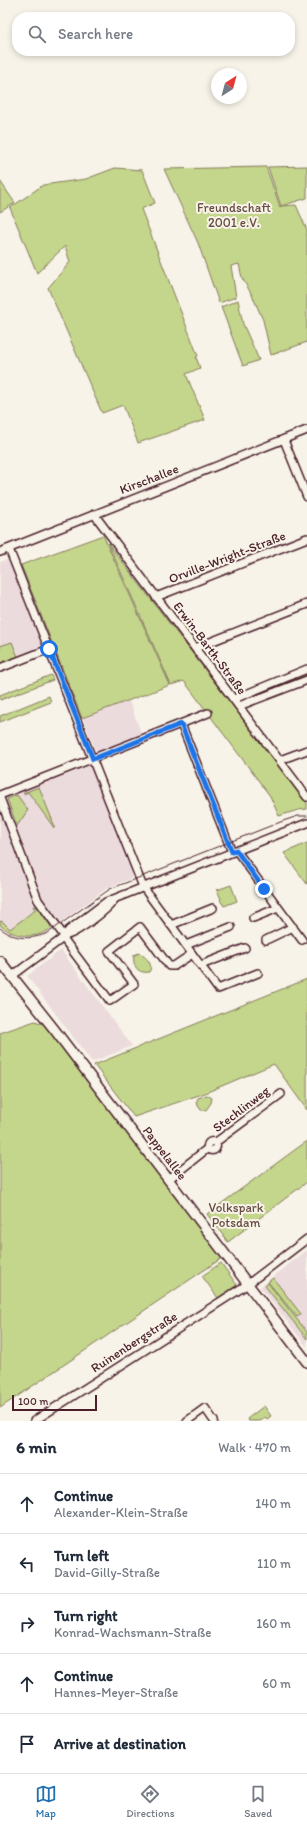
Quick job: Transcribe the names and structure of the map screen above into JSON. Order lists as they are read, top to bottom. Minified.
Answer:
{"streets":{"street":["Kirschallee","Orville-Wright-Straße","Erwin-Barth-Straße","Stechlinweg","Pappelallee","Ruinenbergstraße"]},"crossings":[["Kirschallee","Erwin-Barth-Straße"],["Orville-Wright-Straße","Erwin-Barth-Straße"],["Stechlinweg","Pappelallee"],["Pappelallee","Ruinenbergstraße"]],"parks":["Freundschaft 2001 e.V.","Volkspark Potsdam"],"scale_bar":"100 m","north":"top right","page":{"search":"Search here","scale":"100 m","heading":["6 min","Walk · 470 m"],"list":[["Continue","Alexander-Klein-Straße","140 m"],["Turn left","David-Gilly-Straße","110 m"],["Turn right","Konrad-Wachsmann-Straße","160 m"],["Continue","Hannes-Meyer-Straße","60 m"],"Arrive at destination"],"nav":["Map","Directions","Saved"]}}
